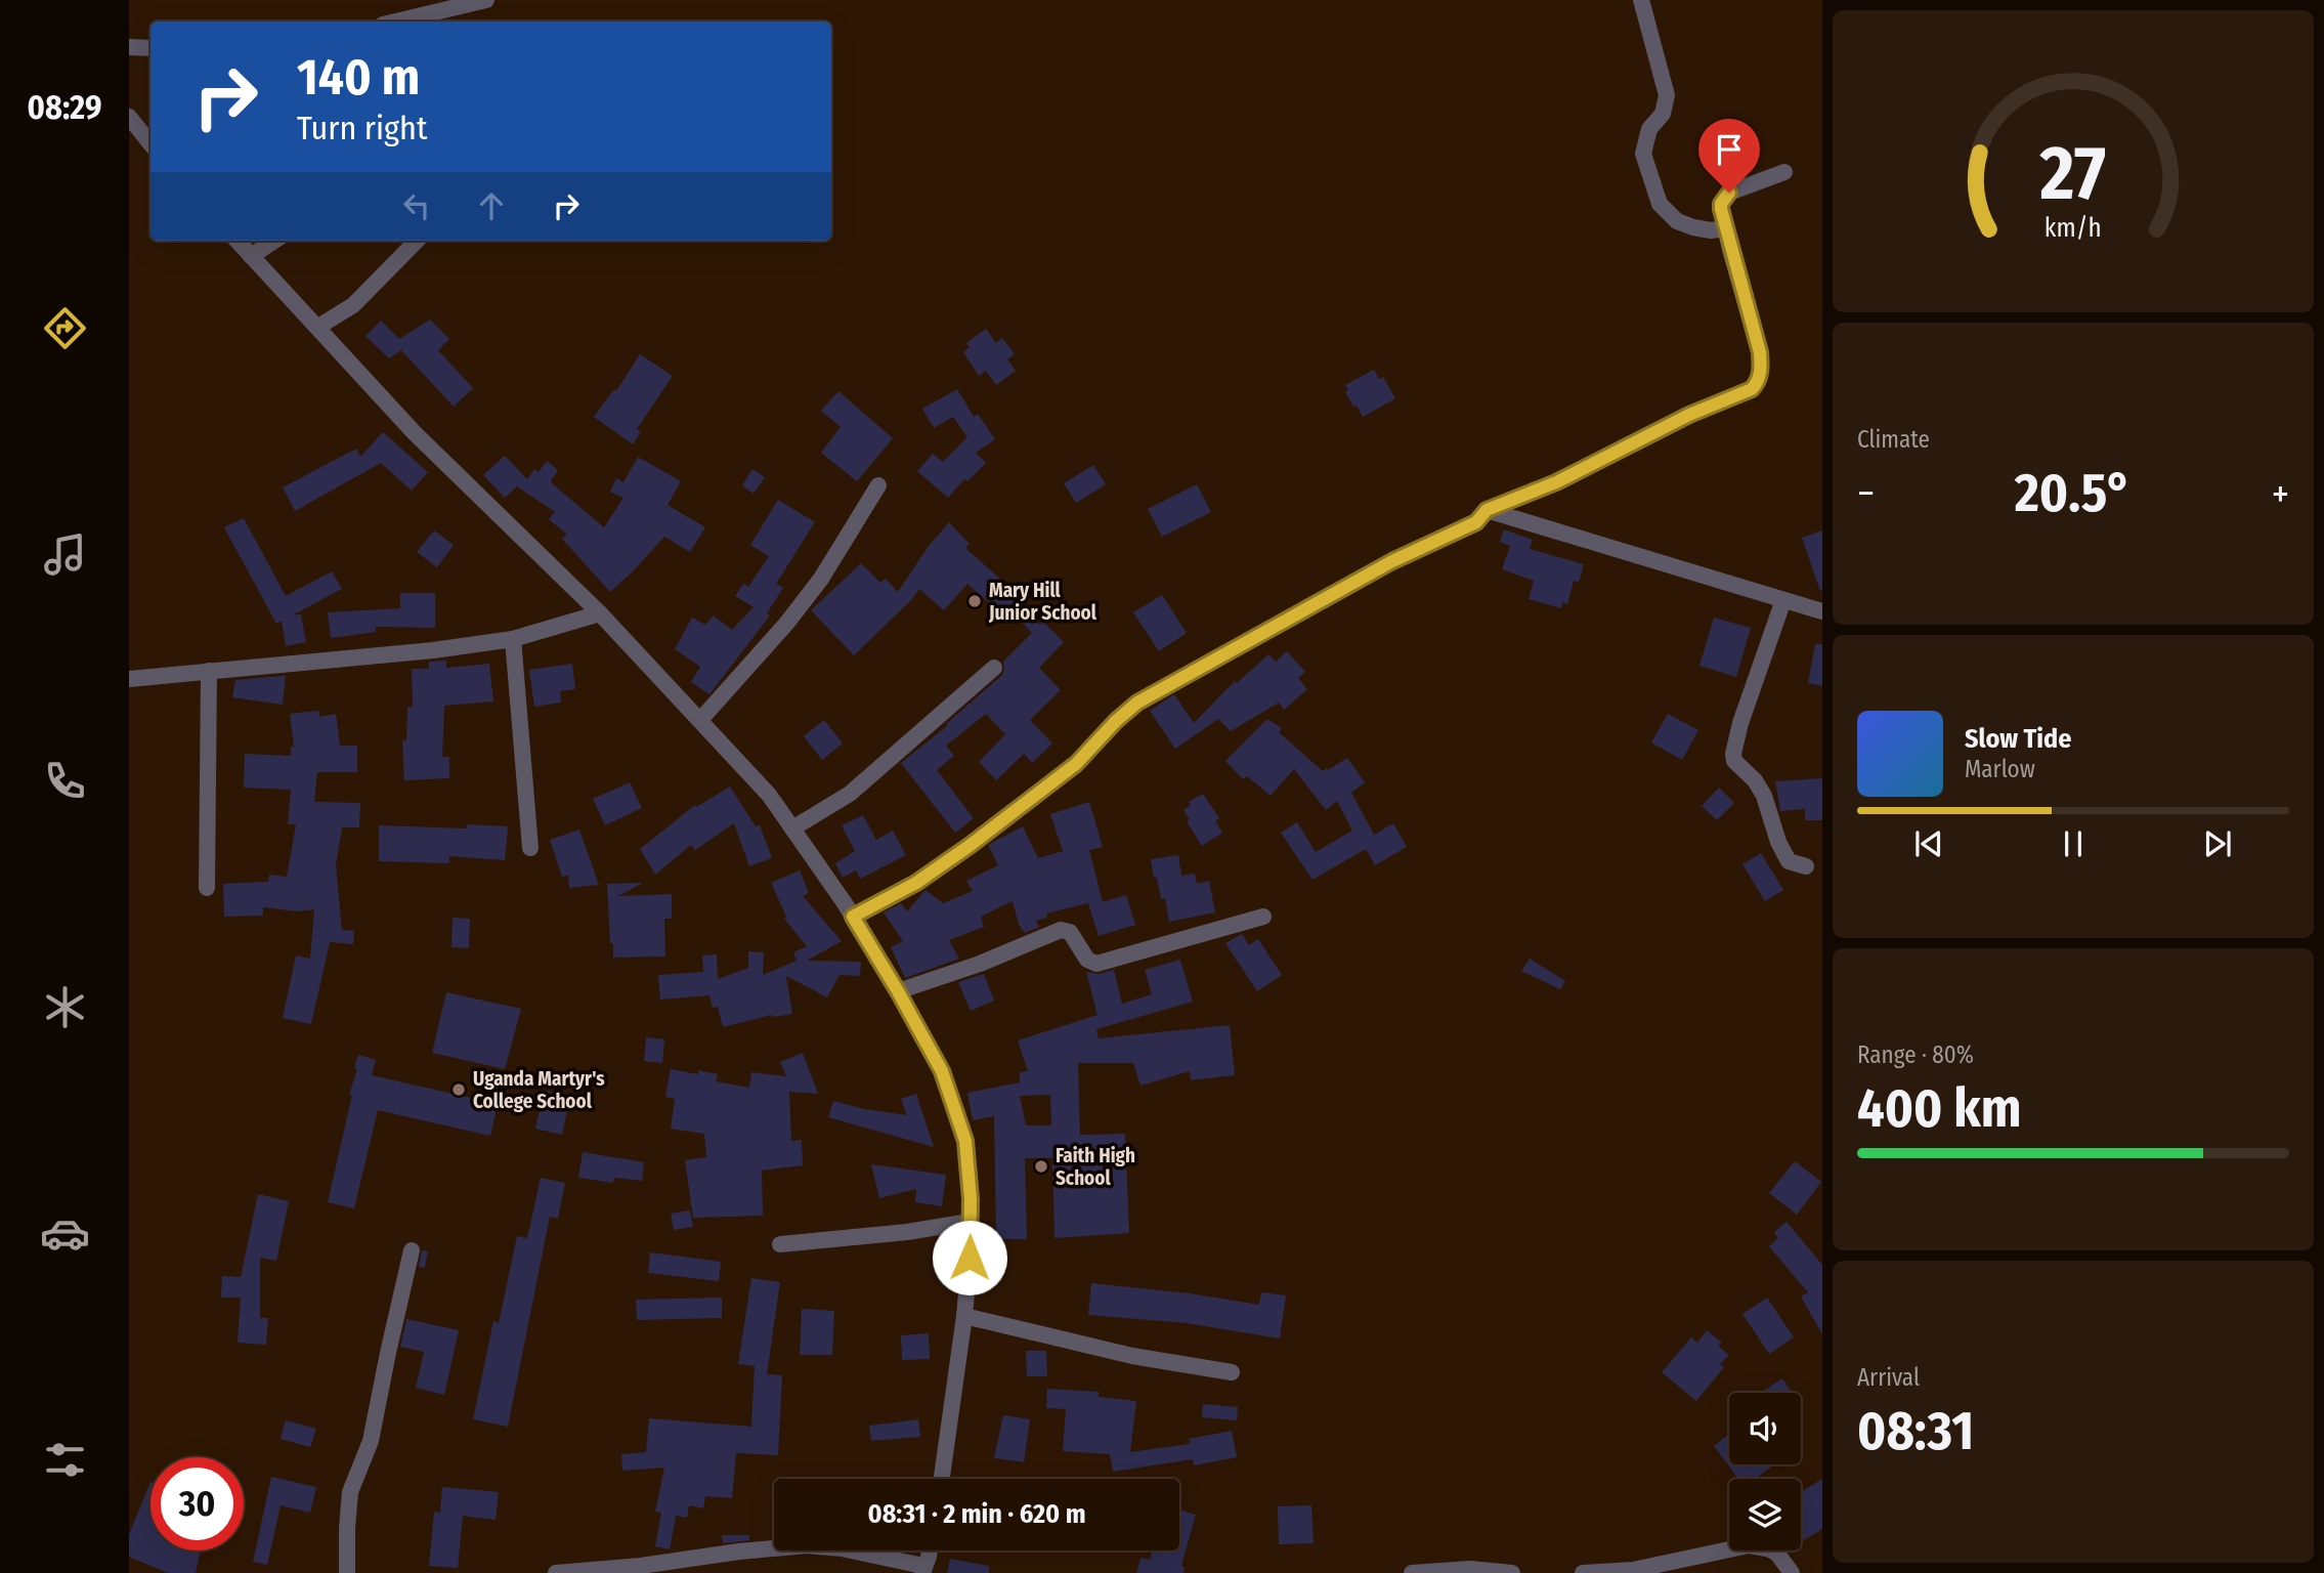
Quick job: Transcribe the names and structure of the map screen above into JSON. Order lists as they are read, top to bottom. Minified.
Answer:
{"places":["Mary Hill Junior School","Uganda Martyr's College School","Faith High School"],"page":{"tabs":"08:29","turn":["140 m","Turn right"],"tile":["Climate",["Range · 80%","400 km"],["Arrival","08:31"]],"heat":["−","20.5°","+"],"song":["Slow Tide","Marlow"],"limit":"30","trip":"08:31 · 2 min · 620 m","gauge":["27","km/h"]}}
